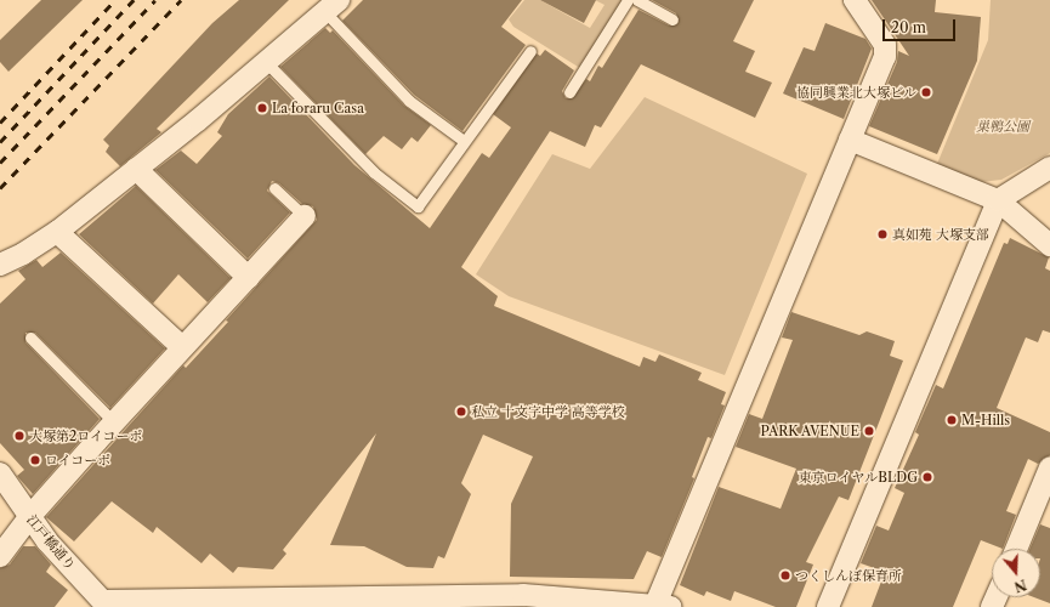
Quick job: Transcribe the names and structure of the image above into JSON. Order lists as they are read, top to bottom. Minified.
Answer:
{"streets":{"street":["江戸橋通り"]},"parks":["巣鴨公園"],"places":["協同興業北大塚ビル","La foraru Casa","真如苑 大塚支部","私立 十文字中学 高等学校","M-Hills","PARK AVENUE","大塚第2ロイコーポ","ロイコーポ","東京ロイヤルBLDG","つくしんぼ保育所"],"scale_bar":"20 m","north":"bottom"}
